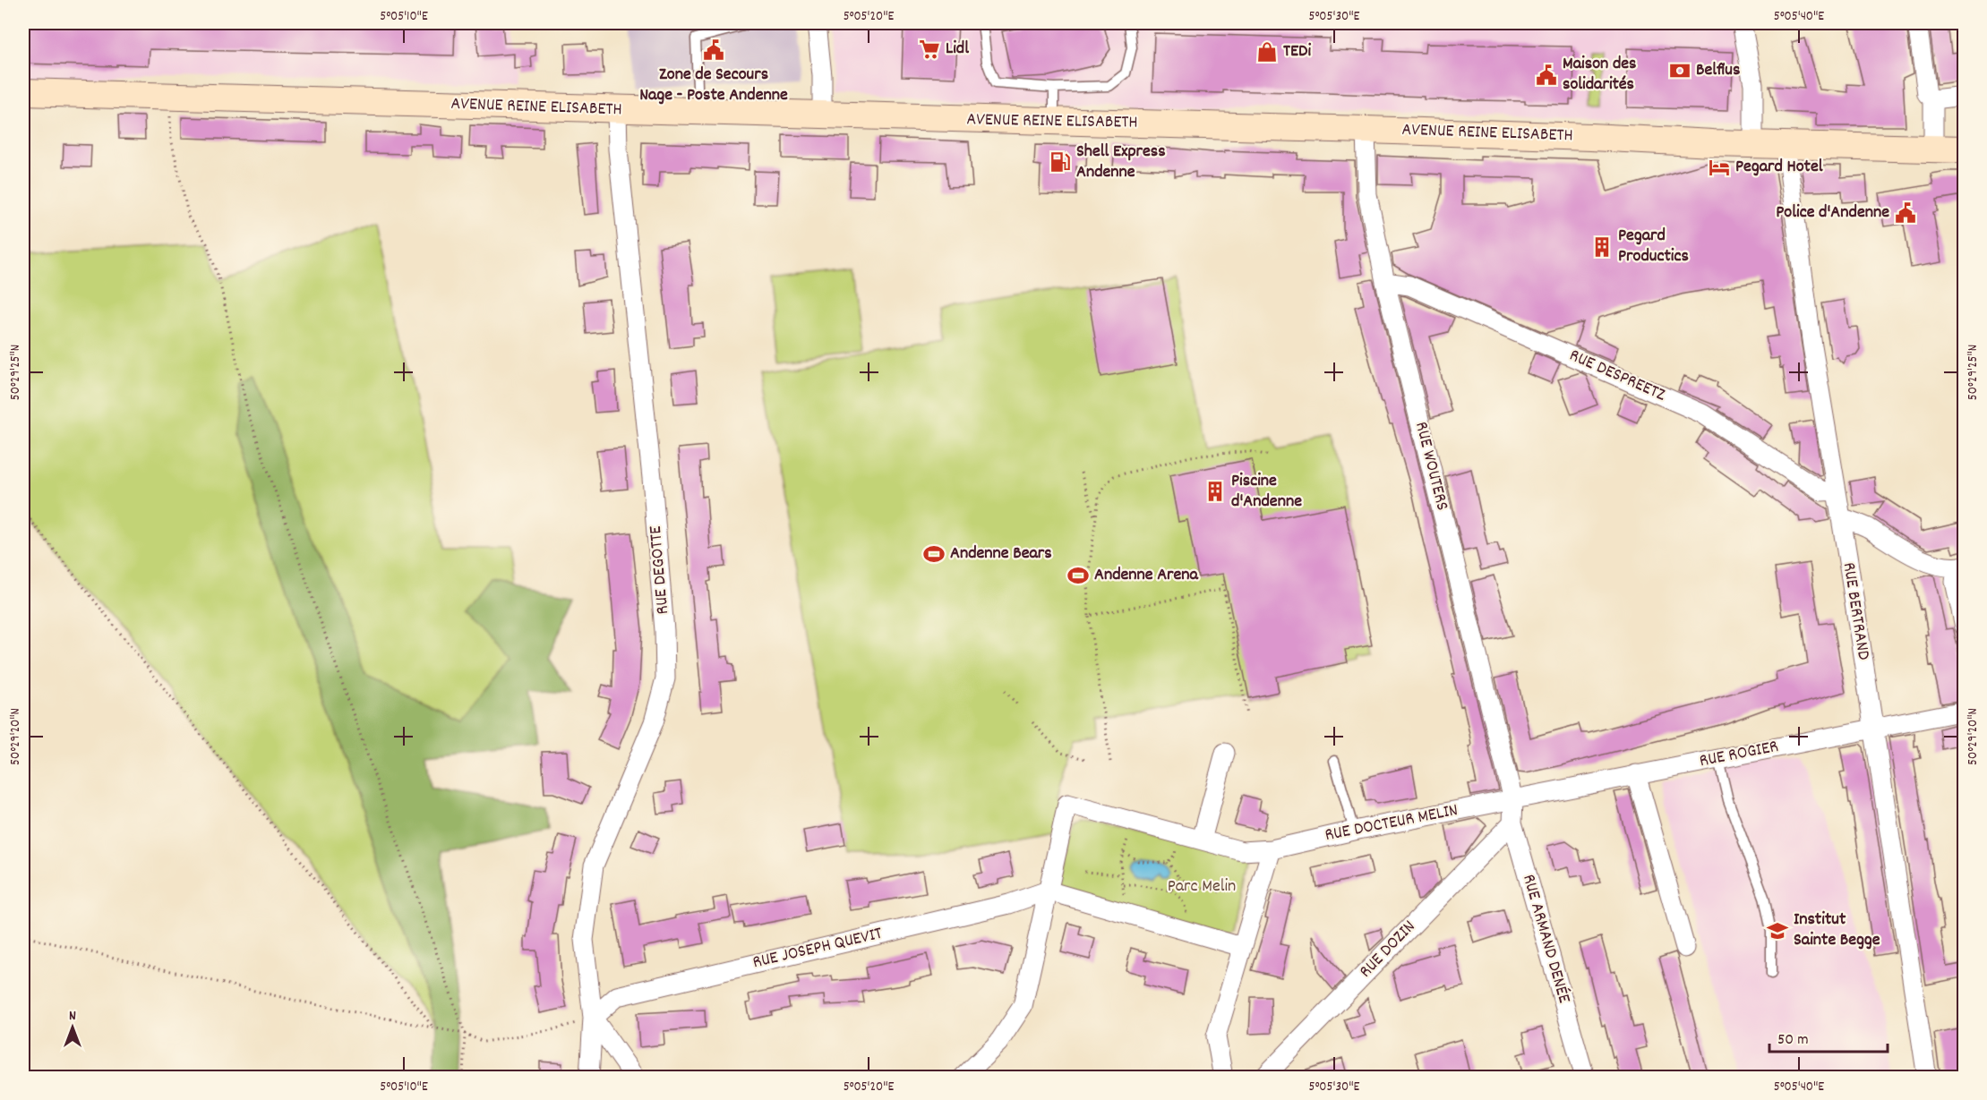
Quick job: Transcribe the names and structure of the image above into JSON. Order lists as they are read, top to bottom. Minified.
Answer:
{"streets":{"main road":["AVENUE REINE ELISABETH"],"street":["RUE DESPREETZ","RUE WOUTERS","RUE DEGOTTE","RUE BERTRAND","RUE ROGIER","RUE DOCTEUR MELIN","RUE ARMAND DENÉE","RUE JOSEPH QUEVIT","RUE DOZIN"]},"crossings":[["AVENUE REINE ELISABETH","RUE WOUTERS"],["AVENUE REINE ELISABETH","RUE DEGOTTE"],["AVENUE REINE ELISABETH","RUE BERTRAND"],["RUE DESPREETZ","RUE WOUTERS"],["RUE DESPREETZ","RUE BERTRAND"],["RUE WOUTERS","RUE ROGIER"],["RUE WOUTERS","RUE DOCTEUR MELIN"],["RUE WOUTERS","RUE ARMAND DENÉE"],["RUE DEGOTTE","RUE JOSEPH QUEVIT"],["RUE BERTRAND","RUE ROGIER"],["RUE ROGIER","RUE DOCTEUR MELIN"],["RUE ROGIER","RUE ARMAND DENÉE"],["RUE DOCTEUR MELIN","RUE ARMAND DENÉE"],["RUE DOCTEUR MELIN","RUE JOSEPH QUEVIT"],["RUE ARMAND DENÉE","RUE DOZIN"]],"parks":["Parc Melin"],"places":{"supermarket":["Lidl"],"public building":["Zone de Secours Nage - Poste Andenne","Maison des solidarités","Police d'Andenne"],"shop":["TEDi"],"bank":["Belfius"],"fuel station":["Shell Express Andenne"],"hotel":["Pegard Hotel"],"building":["Pegard Productics","Piscine d'Andenne"],"sports":["Andenne Bears","Andenne Arena"],"school or university":["Institut Sainte Begge"]},"scale_bar":"50 m","north":"top","coordinates":["5°05'10\"E","5°05'20\"E","5°05'30\"E","5°05'40\"E","50°29'25\"N","50°29'20\"N"]}
